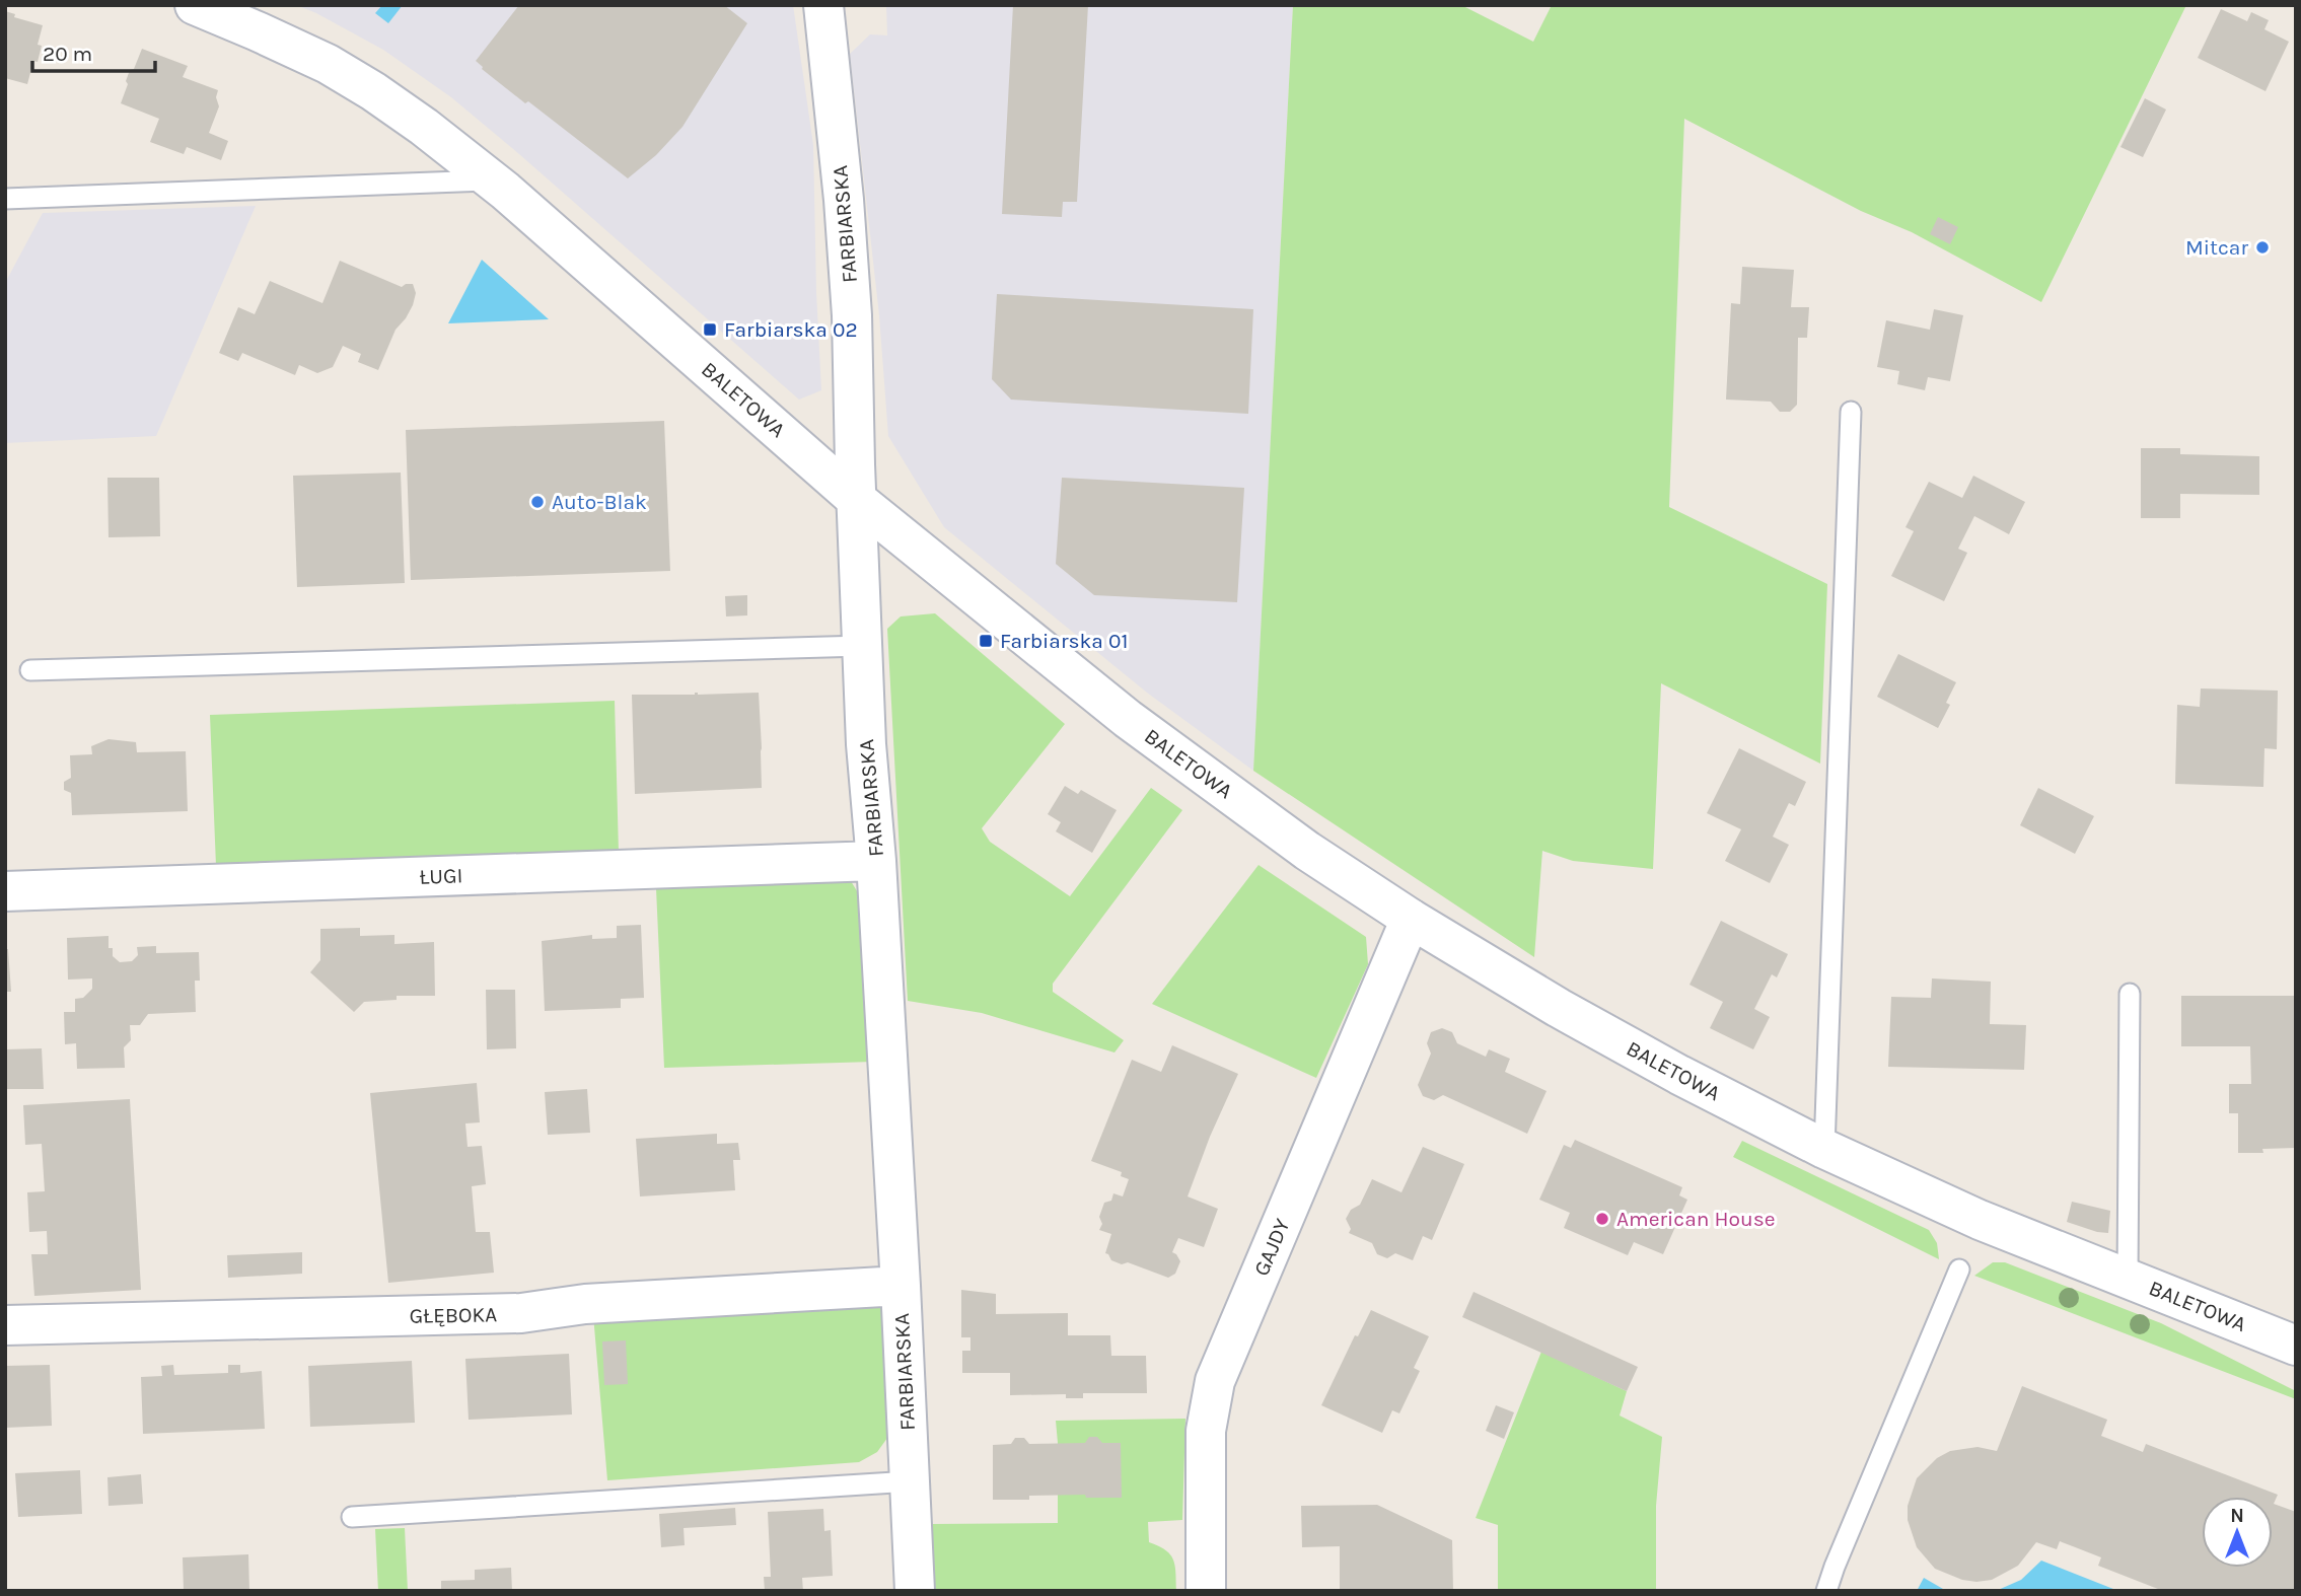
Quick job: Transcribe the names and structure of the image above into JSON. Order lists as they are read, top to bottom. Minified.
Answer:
{"streets":{"street":["FARBIARSKA","BALETOWA","ŁUGI","GAJDY","GŁĘBOKA"]},"crossings":[["FARBIARSKA","BALETOWA"],["FARBIARSKA","ŁUGI"],["FARBIARSKA","GŁĘBOKA"],["BALETOWA","GAJDY"]],"places":{"other":["Mitcar","Auto-Blak","American House"],"transit":["Farbiarska 02","Farbiarska 01"]},"scale_bar":"20 m","north":"top"}
